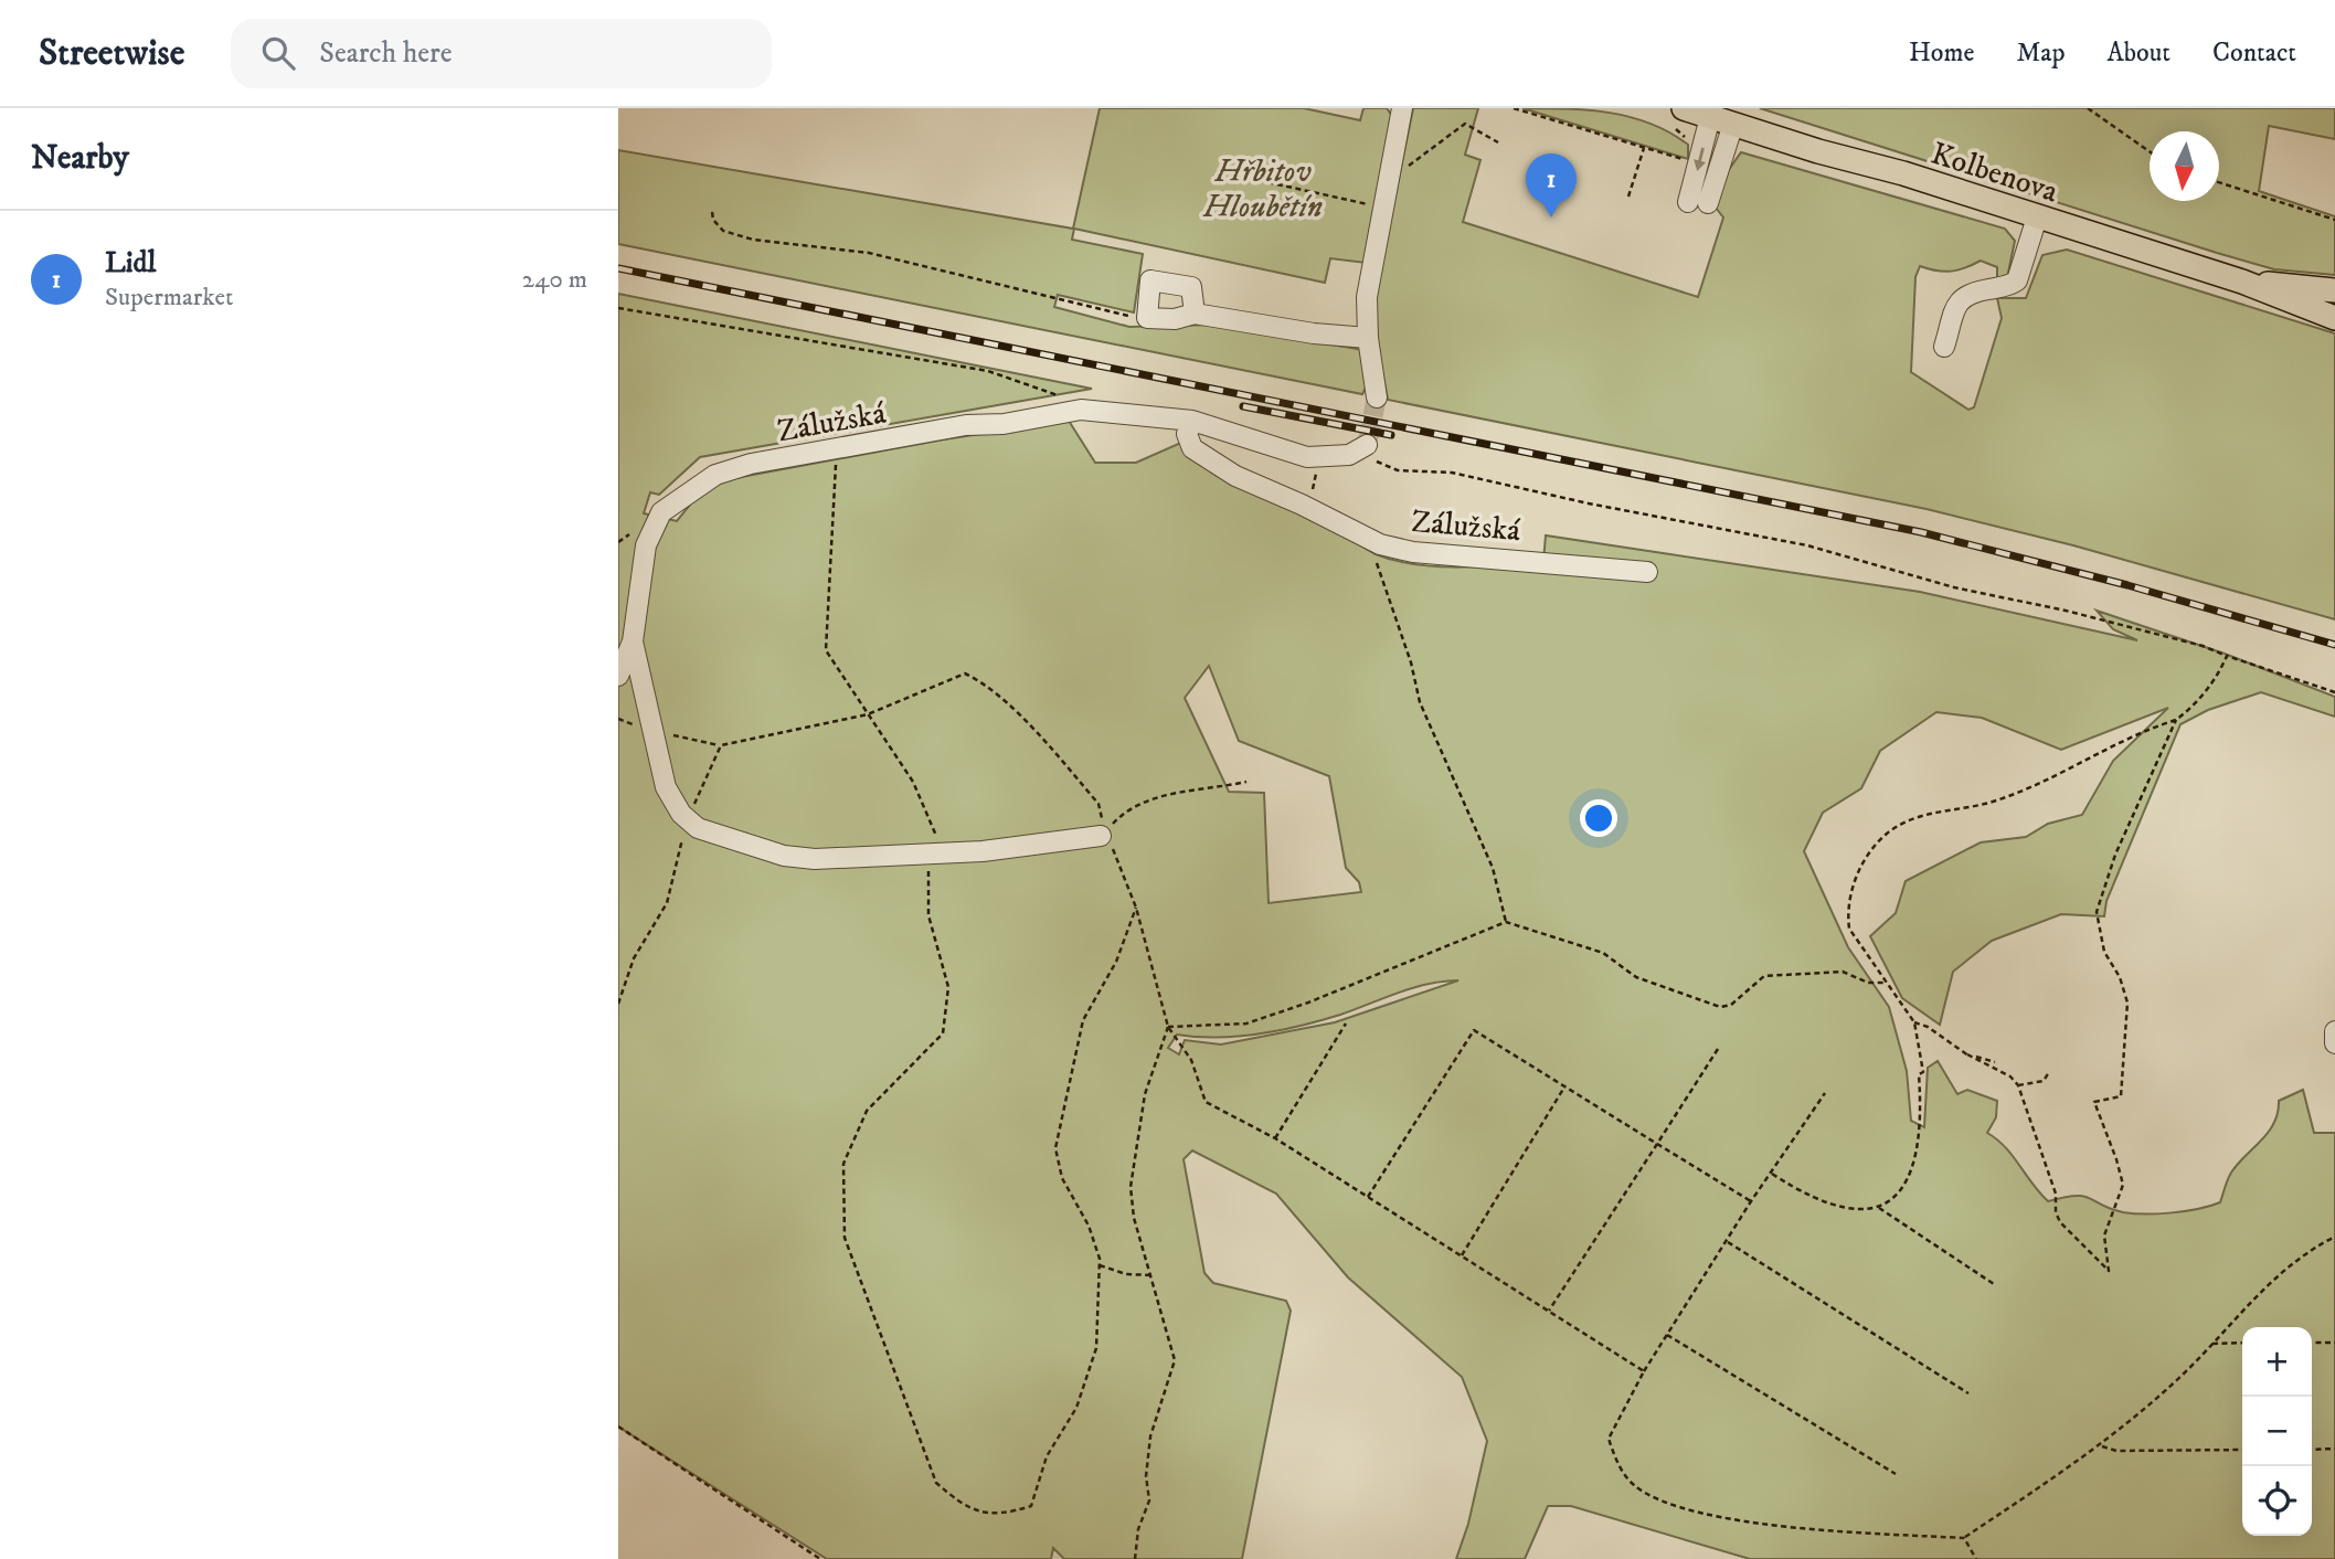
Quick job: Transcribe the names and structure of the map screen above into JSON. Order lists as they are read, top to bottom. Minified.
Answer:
{"streets":{"main road":["Kolbenova"],"street":["Zálužská"]},"parks":["Hřbitov Hloubětín"],"north":"bottom","page":{"header":"Streetwise","search":"Search here","nav":["Home","Map","About","Contact"],"heading":"Nearby","pins":"1","list":[{"mark":"1","name":"Lidl","note":"Supermarket","value":"240 m"}],"map_buttons":["+","−"]}}
